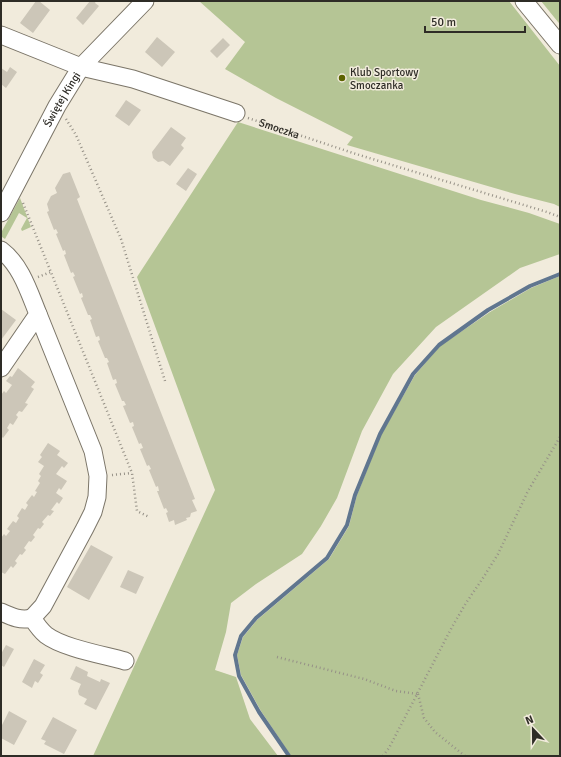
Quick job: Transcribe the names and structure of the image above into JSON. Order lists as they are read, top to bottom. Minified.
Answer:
{"streets":{"street":["Świętej Kingi"],"path":["Smoczka"]},"places":["Klub Sportowy Smoczanka"],"scale_bar":"50 m","north":"top"}
